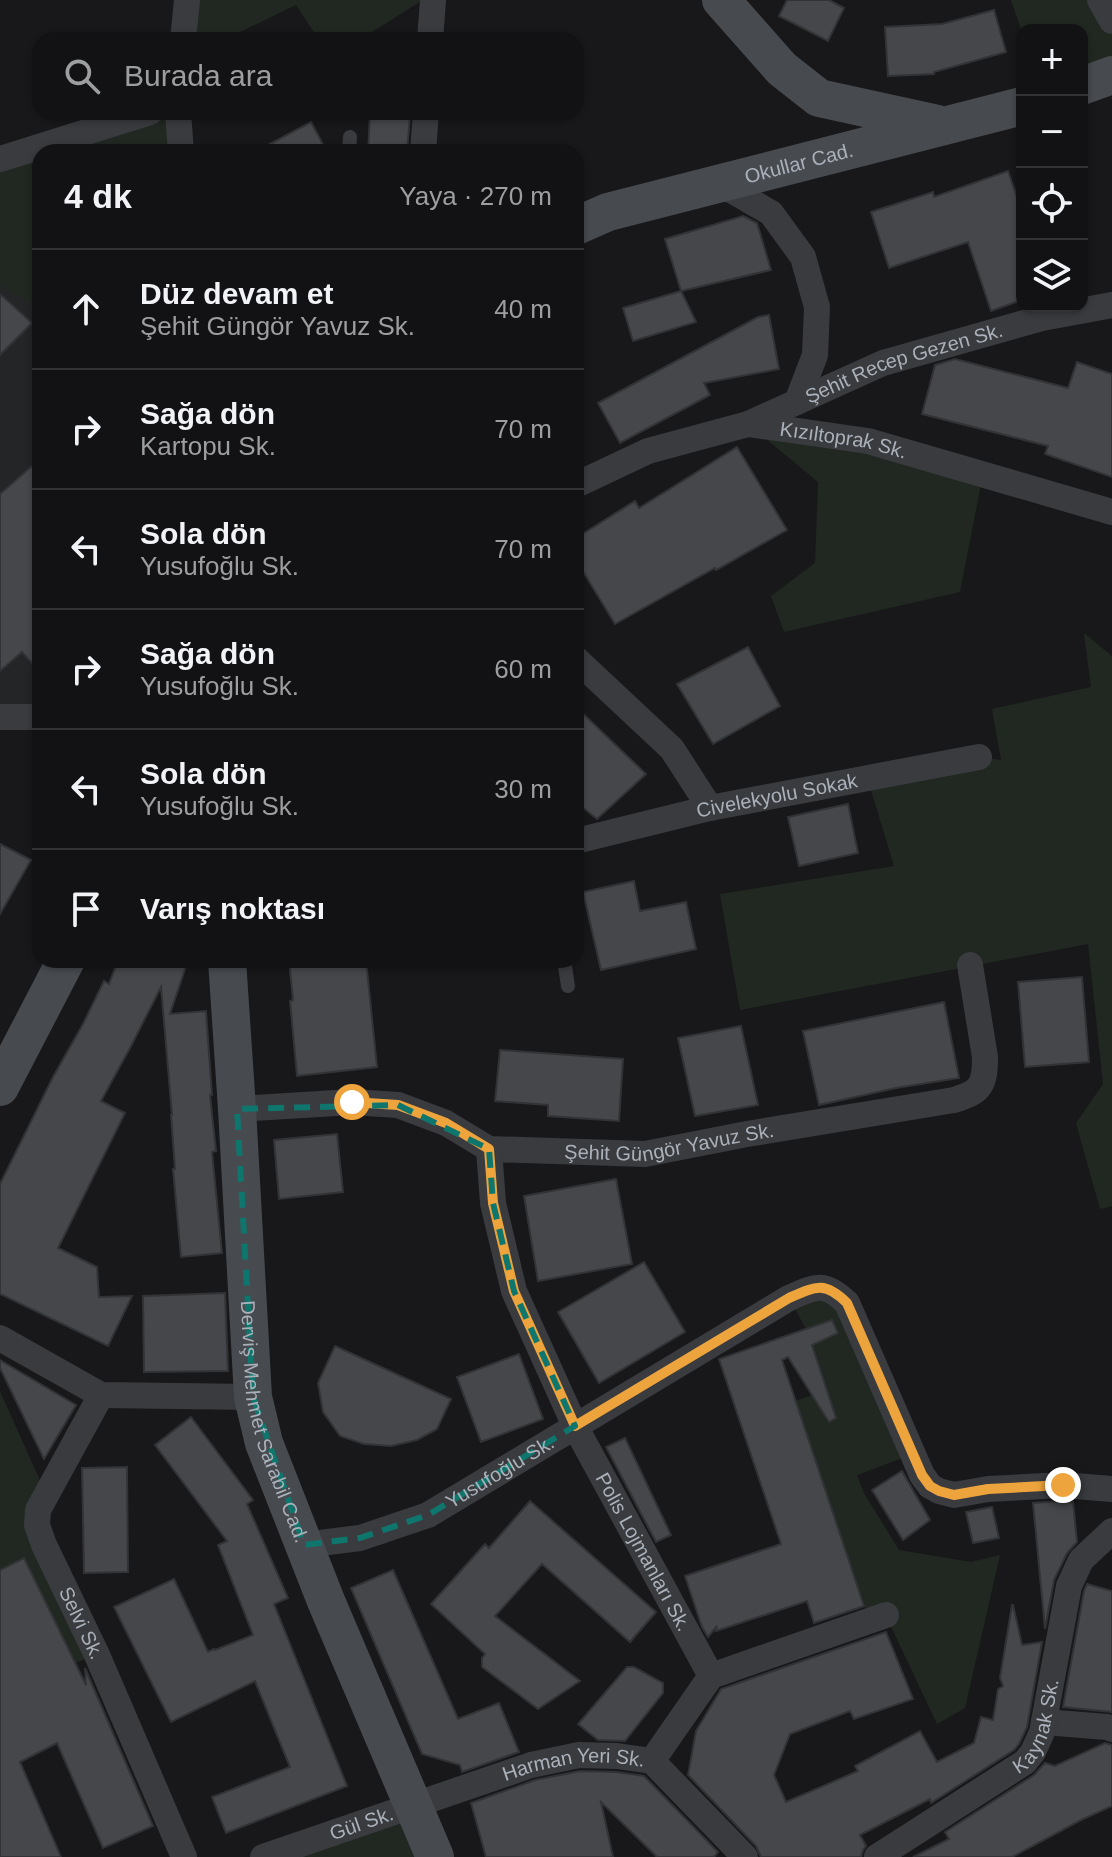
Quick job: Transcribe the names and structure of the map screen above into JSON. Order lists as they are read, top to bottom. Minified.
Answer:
{"streets":{"main road":["Okullar Cad.","Derviş Mehmet Sarabil Cad."],"street":["Şehit Recep Gezen Sk.","Kızıltoprak Sk.","Civelekyolu Sokak","Şehit Güngör Yavuz Sk.","Yusufoğlu Sk.","Polis Lojmanları Sk.","Selvi Sk.","Kaynak Sk.","Harman Yeri Sk.","Gül Sk."]},"crossings":[["Şehit Recep Gezen Sk.","Kızıltoprak Sk."],["Şehit Güngör Yavuz Sk.","Derviş Mehmet Sarabil Cad."],["Şehit Güngör Yavuz Sk.","Polis Lojmanları Sk."],["Derviş Mehmet Sarabil Cad.","Yusufoğlu Sk."],["Derviş Mehmet Sarabil Cad.","Harman Yeri Sk."],["Derviş Mehmet Sarabil Cad.","Gül Sk."],["Yusufoğlu Sk.","Polis Lojmanları Sk."],["Harman Yeri Sk.","Gül Sk."]],"page":{"map_buttons":["+","−"],"search":"Burada ara","heading":["4 dk","Yaya · 270 m"],"list":[["Düz devam et","Şehit Güngör Yavuz Sk.","40 m"],["Sağa dön","Kartopu Sk.","70 m"],["Sola dön","Yusufoğlu Sk.","70 m"],["Sağa dön","Yusufoğlu Sk.","60 m"],["Sola dön","Yusufoğlu Sk.","30 m"],"Varış noktası"]}}
